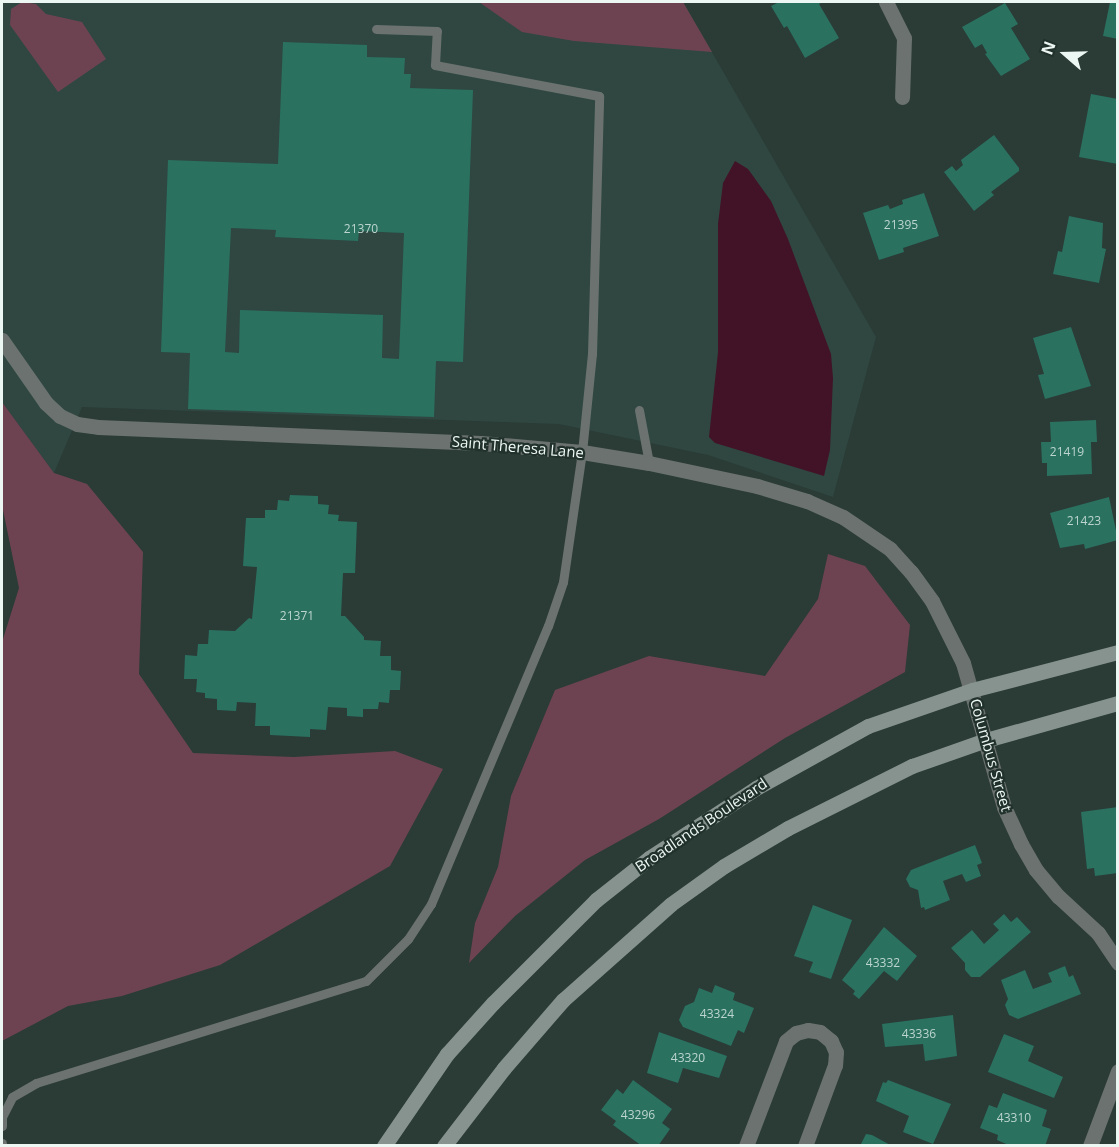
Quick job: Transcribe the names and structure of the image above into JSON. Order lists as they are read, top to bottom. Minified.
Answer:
{"streets":{"main road":["Broadlands Boulevard"],"street":["Saint Theresa Lane","Columbus Street"]},"crossings":[["Saint Theresa Lane","Columbus Street"],["Saint Theresa Lane","Broadlands Boulevard"],["Columbus Street","Broadlands Boulevard"]],"house_numbers":["21395","21370","21419","21423","21371","43332","43324","43336","43320","43296","43310"],"north":"left"}
